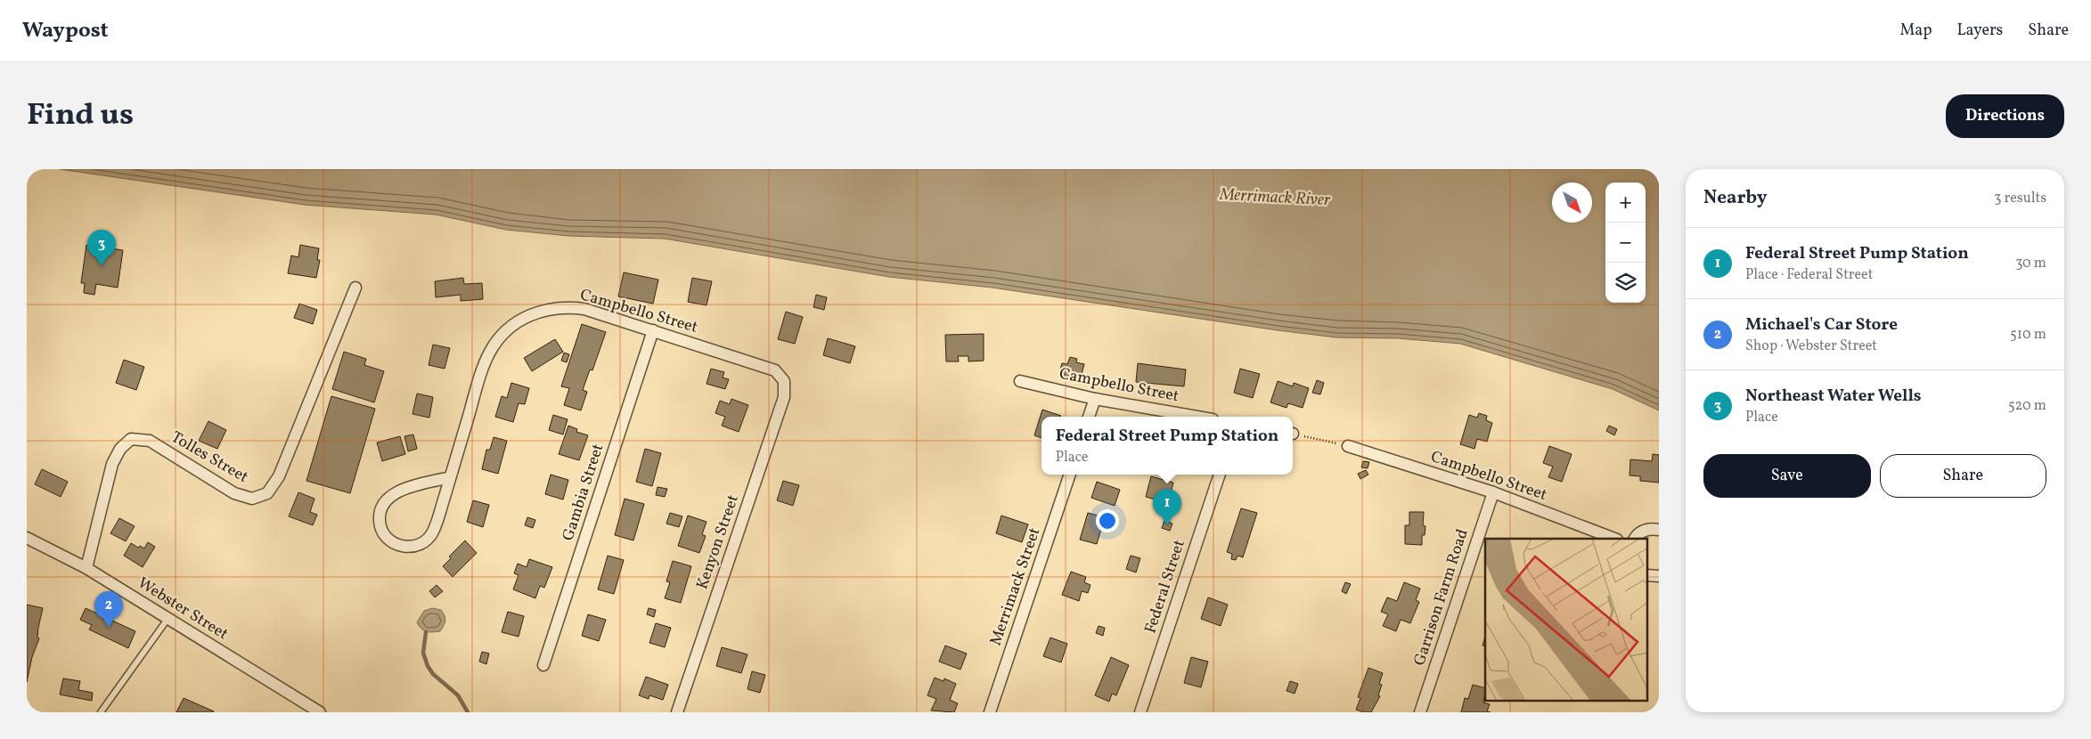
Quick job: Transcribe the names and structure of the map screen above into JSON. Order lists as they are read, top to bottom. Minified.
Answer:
{"streets":{"street":["Campbello Street","Tolles Street","Gambia Street","Kenyon Street","Merrimack Street","Federal Street","Garrison Farm Road","Webster Street"]},"crossings":[["Campbello Street","Gambia Street"],["Campbello Street","Kenyon Street"],["Campbello Street","Garrison Farm Road"],["Tolles Street","Webster Street"]],"water":["Merrimack River"],"north":"bottom right","page":{"header":"Waypost","nav":["Map","Layers","Share"],"title":"Find us","buttons":["Directions",["Save","Share"]],"heading":["Nearby","3 results"],"map_buttons":["+","−"],"list":[{"mark":"1","name":"Federal Street Pump Station","note":"Place · Federal Street","value":"30 m"},{"mark":"2","name":"Michael's Car Store","note":"Shop · Webster Street","value":"510 m"},{"mark":"3","name":"Northeast Water Wells","note":"Place","value":"520 m"}],"pins":["3","1","2"],"popup":["Federal Street Pump Station","Place"]}}
